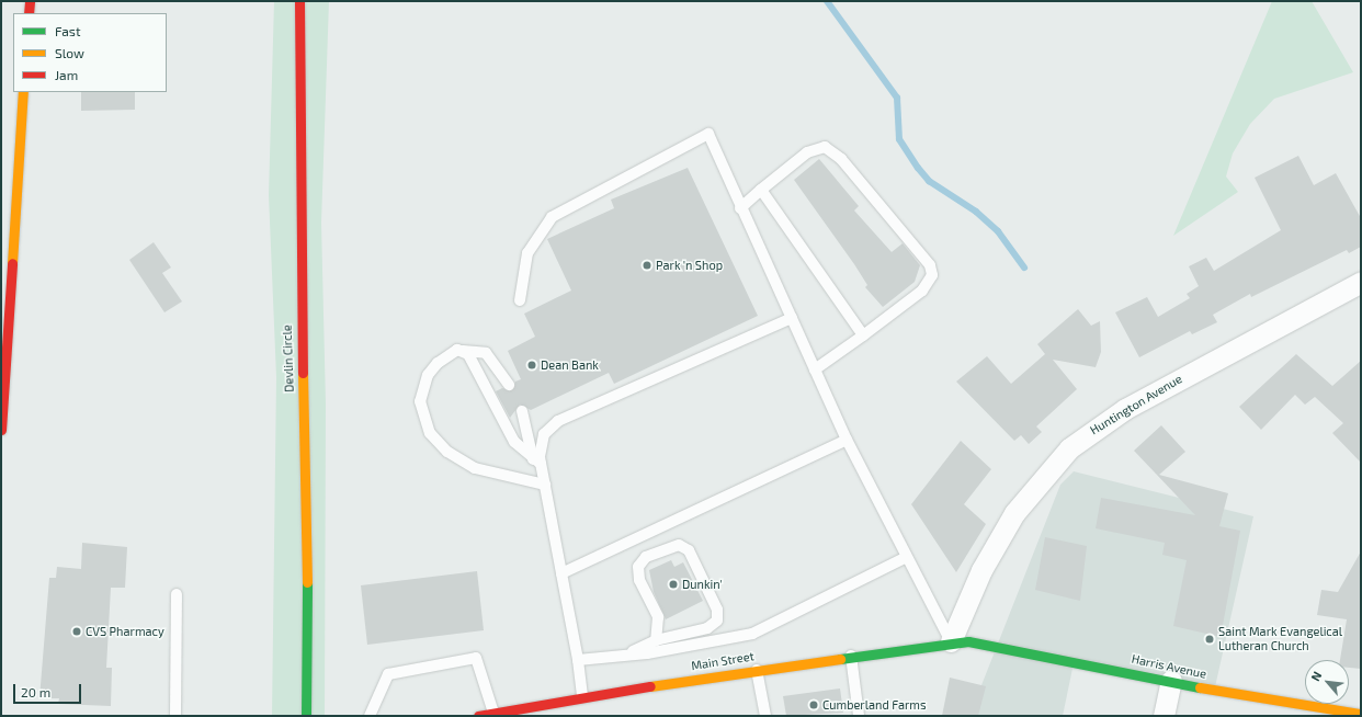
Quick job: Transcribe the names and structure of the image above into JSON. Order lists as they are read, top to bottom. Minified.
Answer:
{"streets":{"street":["Devlin Circle","Huntington Avenue","Main Street","Harris Avenue"]},"crossings":[["Huntington Avenue","Main Street"],["Main Street","Harris Avenue"]],"places":["Park 'n Shop","Dean Bank","Dunkin'","CVS Pharmacy","Saint Mark Evangelical Lutheran Church","Cumberland Farms"],"legend":["Fast","Slow","Jam"],"scale_bar":"20 m","north":"top left"}
